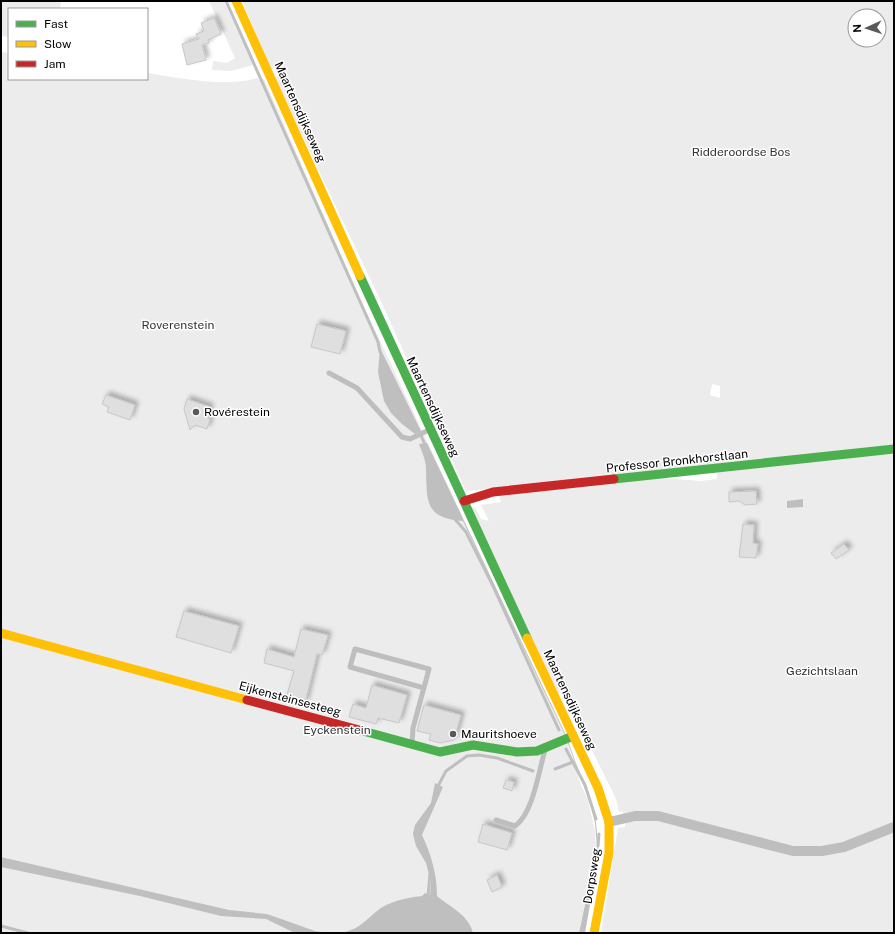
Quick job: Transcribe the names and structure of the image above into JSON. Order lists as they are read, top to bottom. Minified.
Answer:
{"streets":{"street":["Maartensdijkseweg","Professor Bronkhorstlaan","Eijkensteinsesteeg","Dorpsweg"]},"crossings":[["Maartensdijkseweg","Professor Bronkhorstlaan"],["Maartensdijkseweg","Eijkensteinsesteeg"],["Maartensdijkseweg","Dorpsweg"]],"parks":["Ridderoordse Bos","Roverenstein","Gezichtslaan","Eyckenstein"],"places":["Rovérestein","Mauritshoeve"],"legend":["Fast","Slow","Jam"],"north":"left"}
